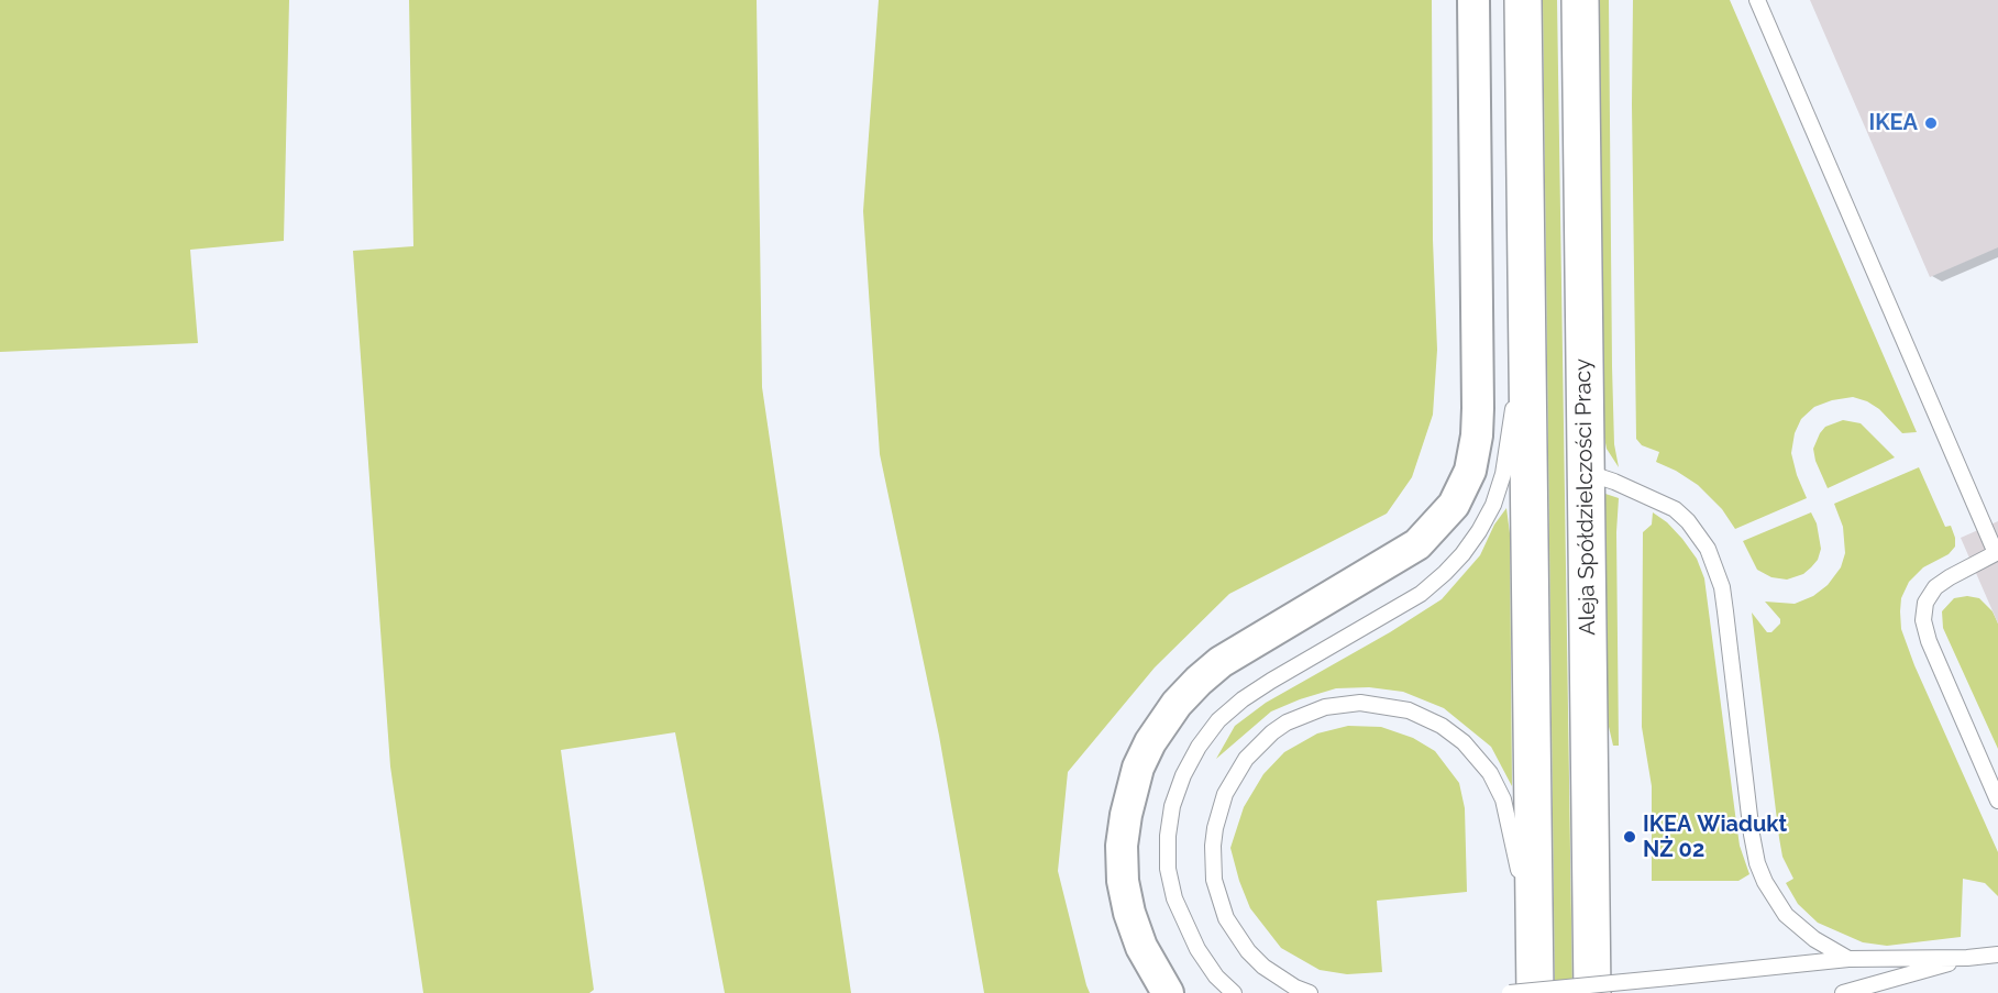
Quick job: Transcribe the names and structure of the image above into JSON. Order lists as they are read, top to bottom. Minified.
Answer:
{"streets":{"main road":["Aleja Spółdzielczości Pracy"]},"places":["IKEA","IKEA Wiadukt NŻ 02"]}
